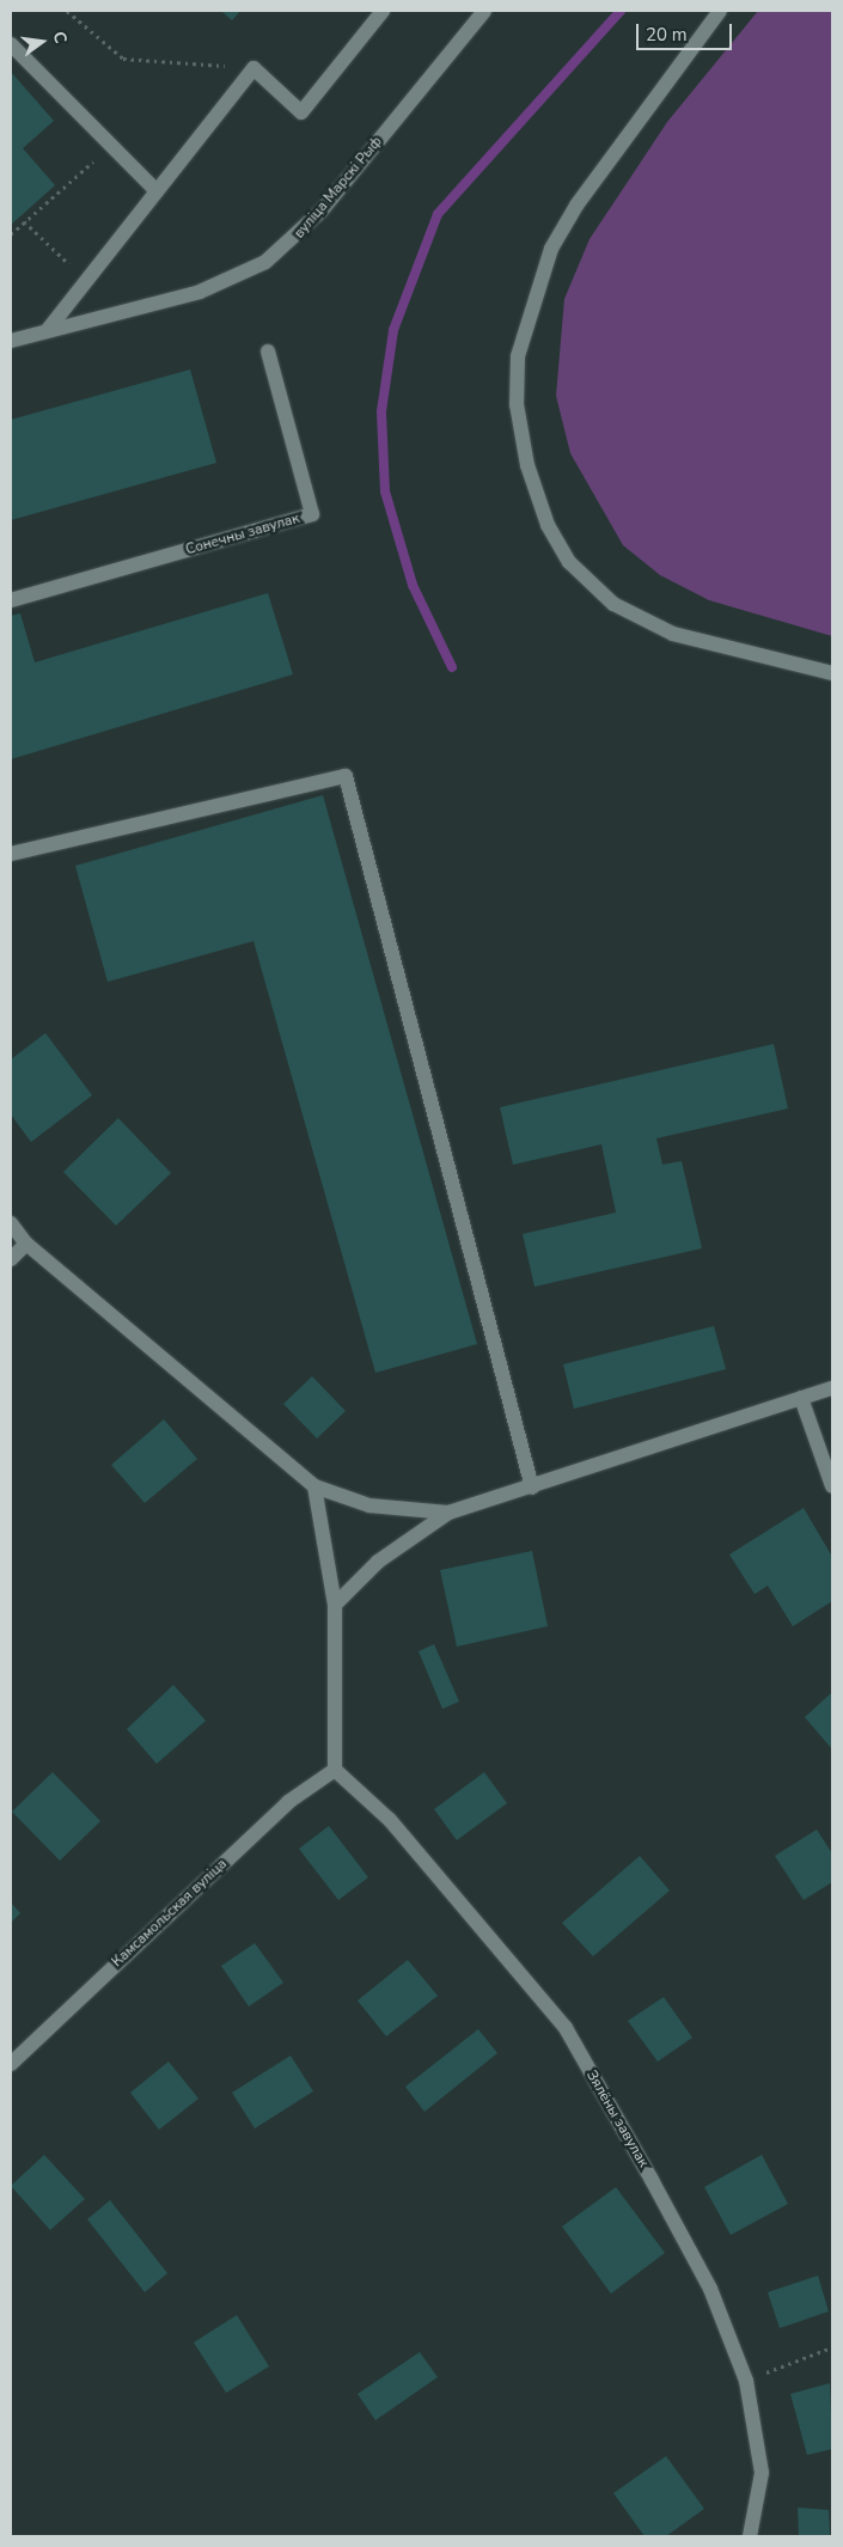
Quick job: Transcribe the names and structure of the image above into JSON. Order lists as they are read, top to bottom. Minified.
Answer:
{"streets":{"street":["вуліца Марскі Рыф","Сонечны завулак","Камсамольская вуліца","Зялёны завулак"]},"crossings":[["Камсамольская вуліца","Зялёны завулак"]],"scale_bar":"20 m","north":"right"}
